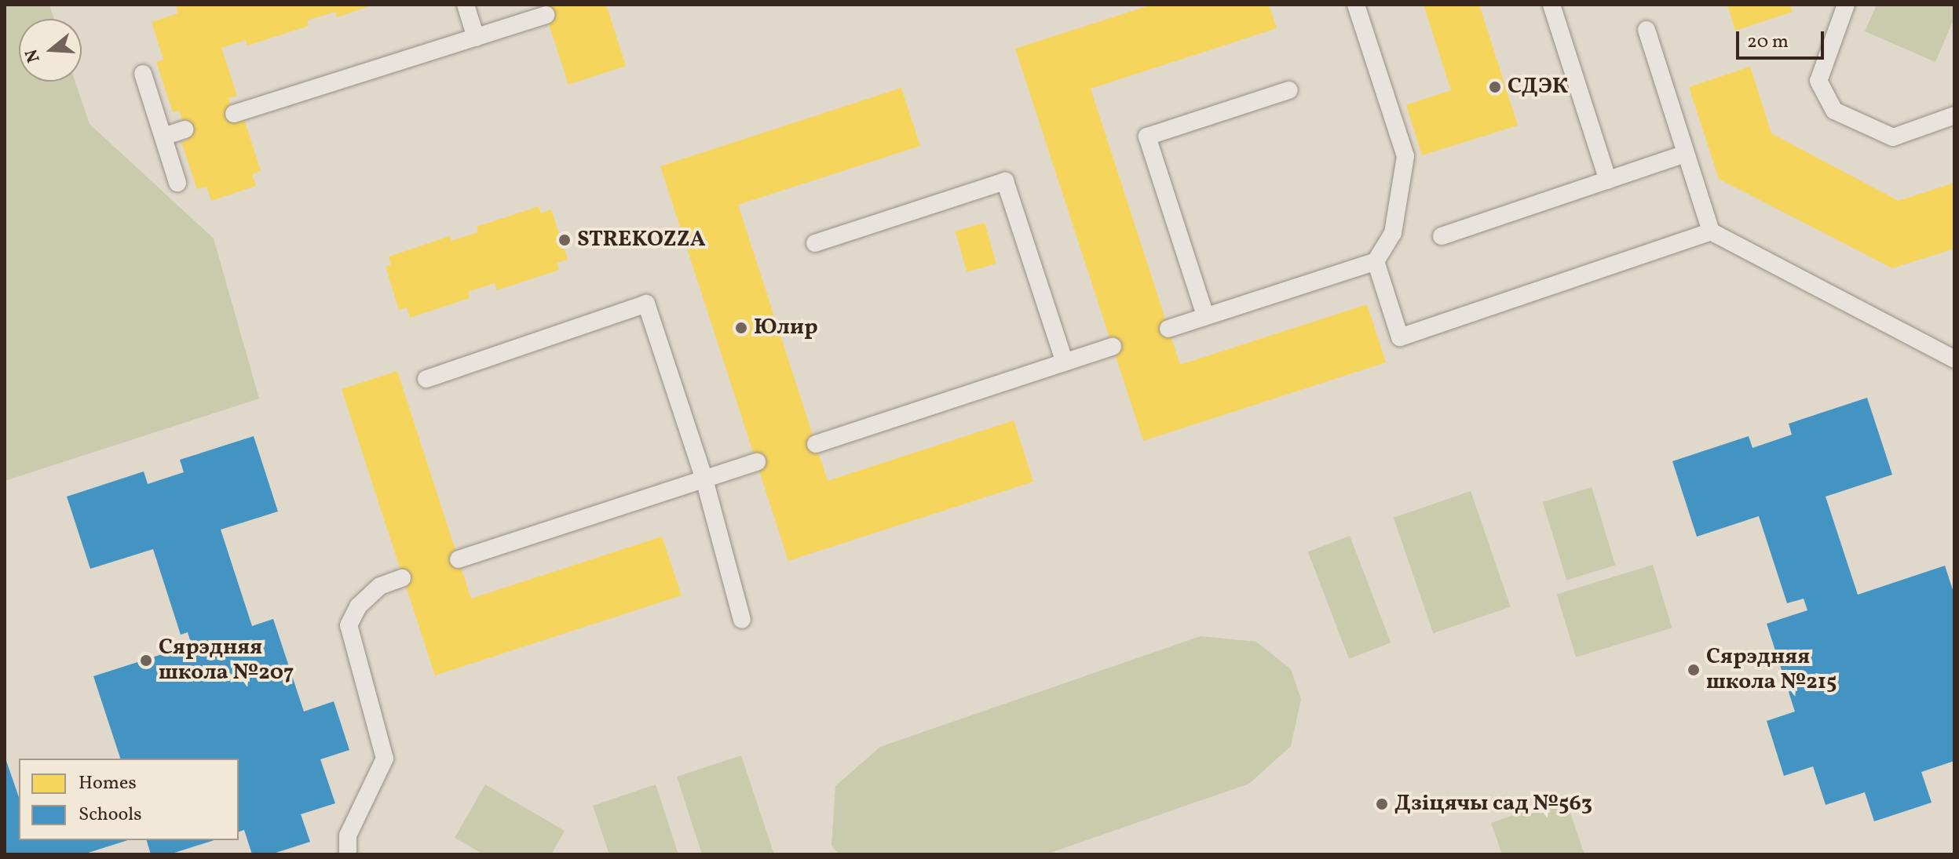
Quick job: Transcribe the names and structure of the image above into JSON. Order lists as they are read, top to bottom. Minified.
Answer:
{"places":["СДЭК","STREKOZZA","Юлир","Сярэдняя школа №207","Сярэдняя школа №215","Дзіцячы сад №563"],"legend":["Homes","Schools"],"scale_bar":"20 m","north":"left"}
